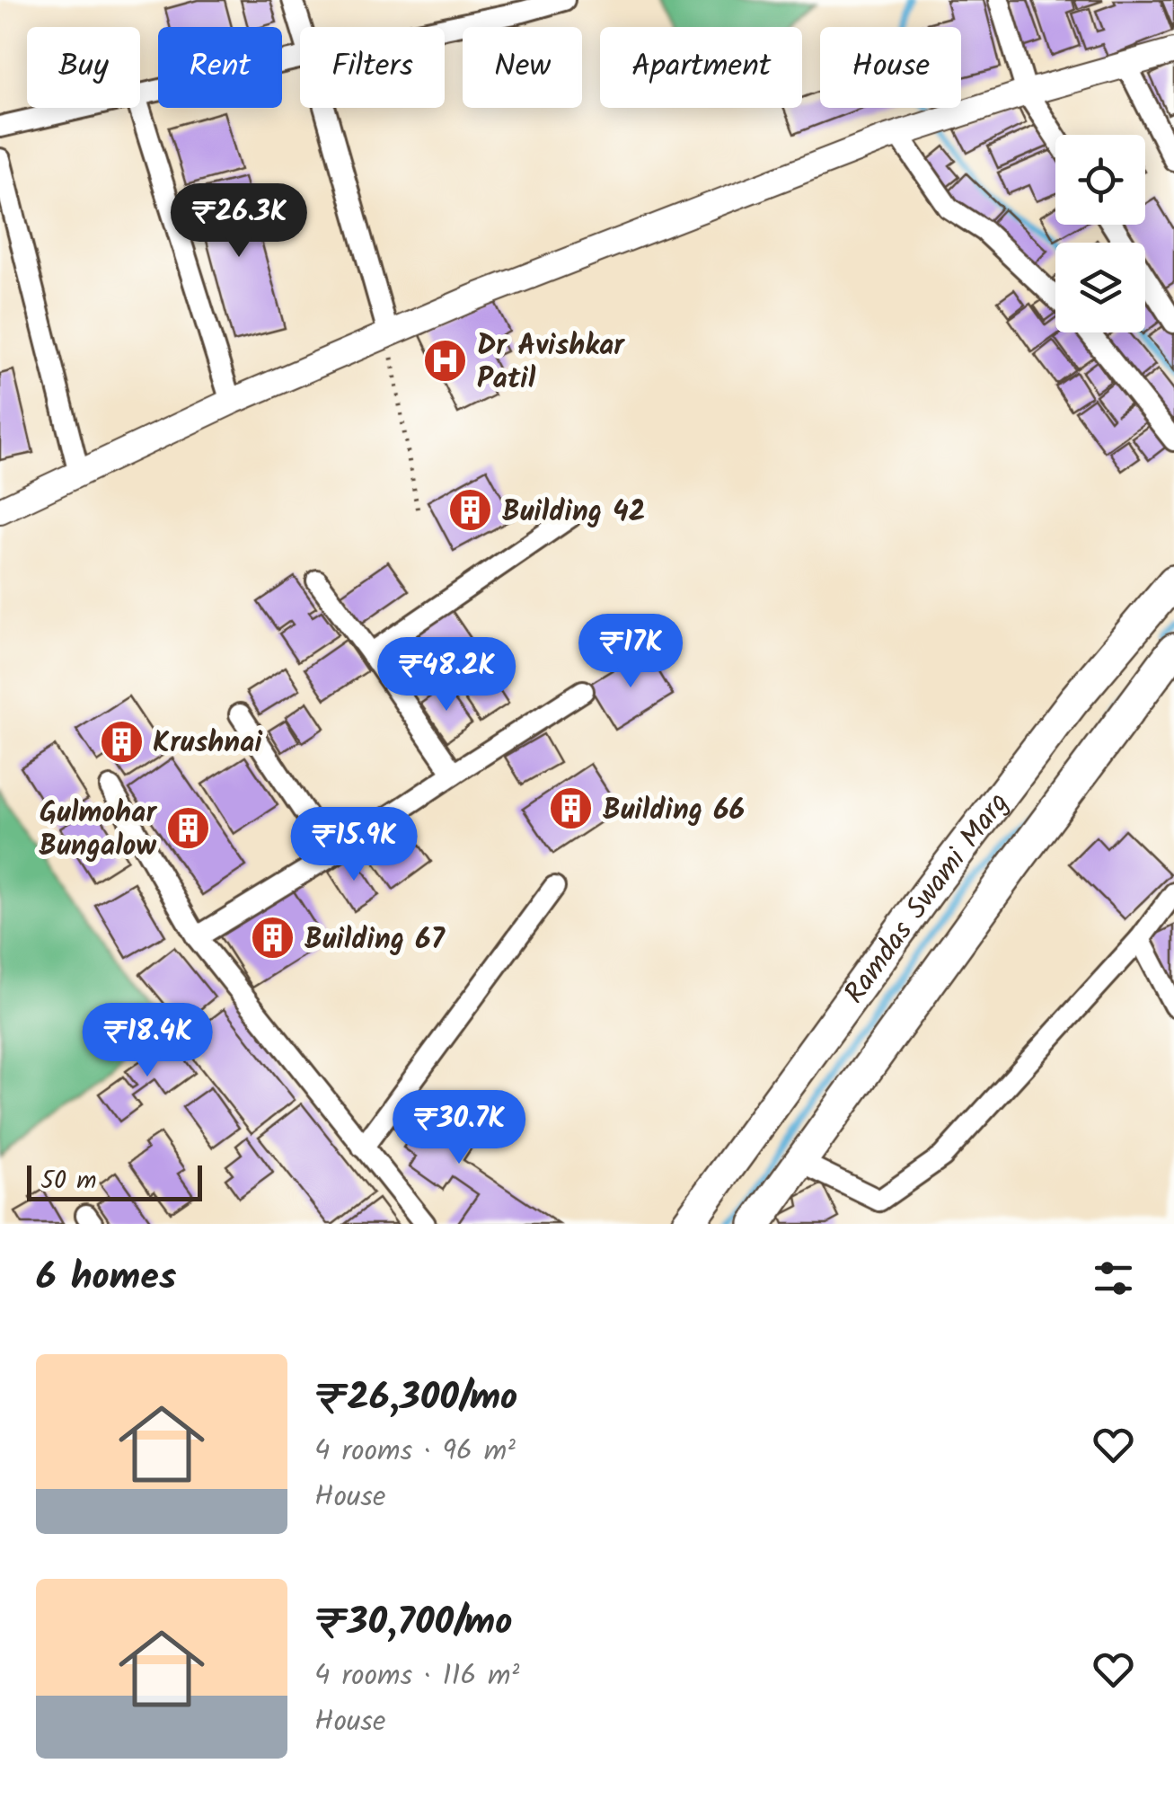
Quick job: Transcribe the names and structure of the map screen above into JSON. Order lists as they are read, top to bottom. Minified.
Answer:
{"streets":{"main road":["Ramdas Swami Marg"]},"places":{"hospital":["Dr Avishkar Patil"],"building":["Building 42","Krushnai","Building 66","Gulmohar Bungalow","Building 67"]},"scale_bar":"50 m","page":{"chip":["Buy","Rent","Filters","New","Apartment","House"],"price":["₹26.3K","₹17K","₹48.2K","₹15.9K","₹18.4K","₹30.7K"],"scale":"50 m","heading":"6 homes","list":[{"name":"₹26,300/mo","note":"4 rooms · 96 m² · House"},{"name":"₹30,700/mo","note":"4 rooms · 116 m² · House"}]}}
